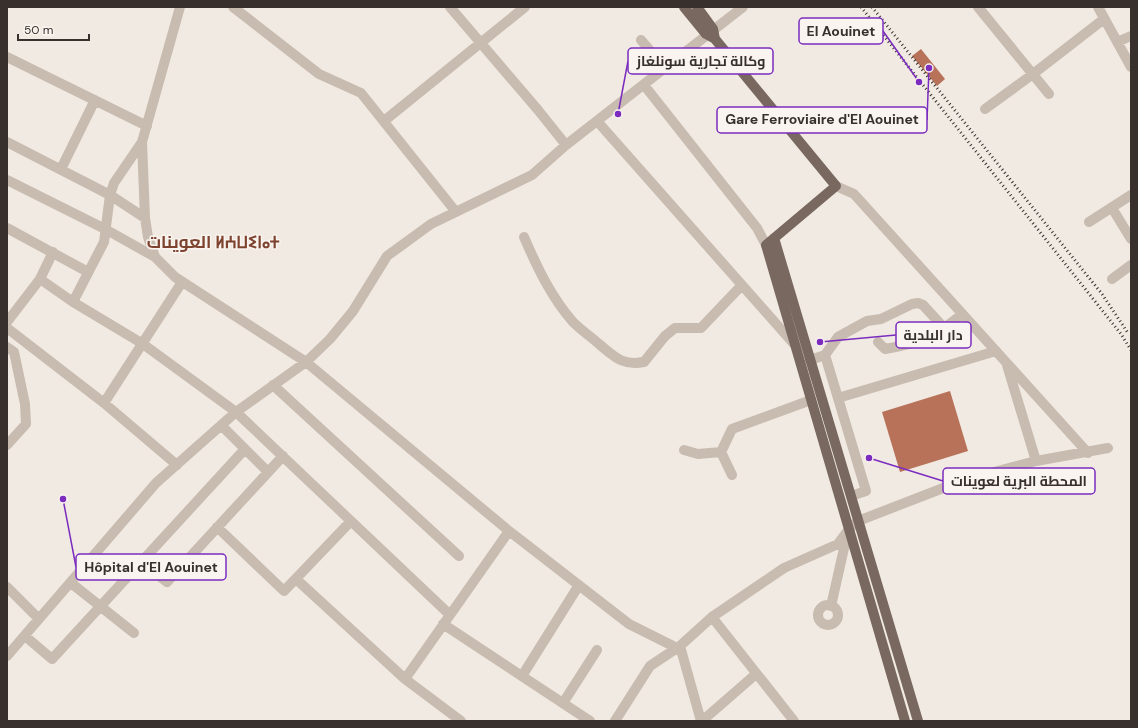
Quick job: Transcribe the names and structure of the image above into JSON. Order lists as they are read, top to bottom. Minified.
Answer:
{"districts":["العوينات ⵍⵄⵡⵉⵏⴰⵜ"],"places":["Gare Ferroviaire d'El Aouinet","El Aouinet","وكالة تجارية سونلغاز","دار البلدية","المحطة البرية لعوينات","Hôpital d'El Aouinet"],"scale_bar":"50 m"}
